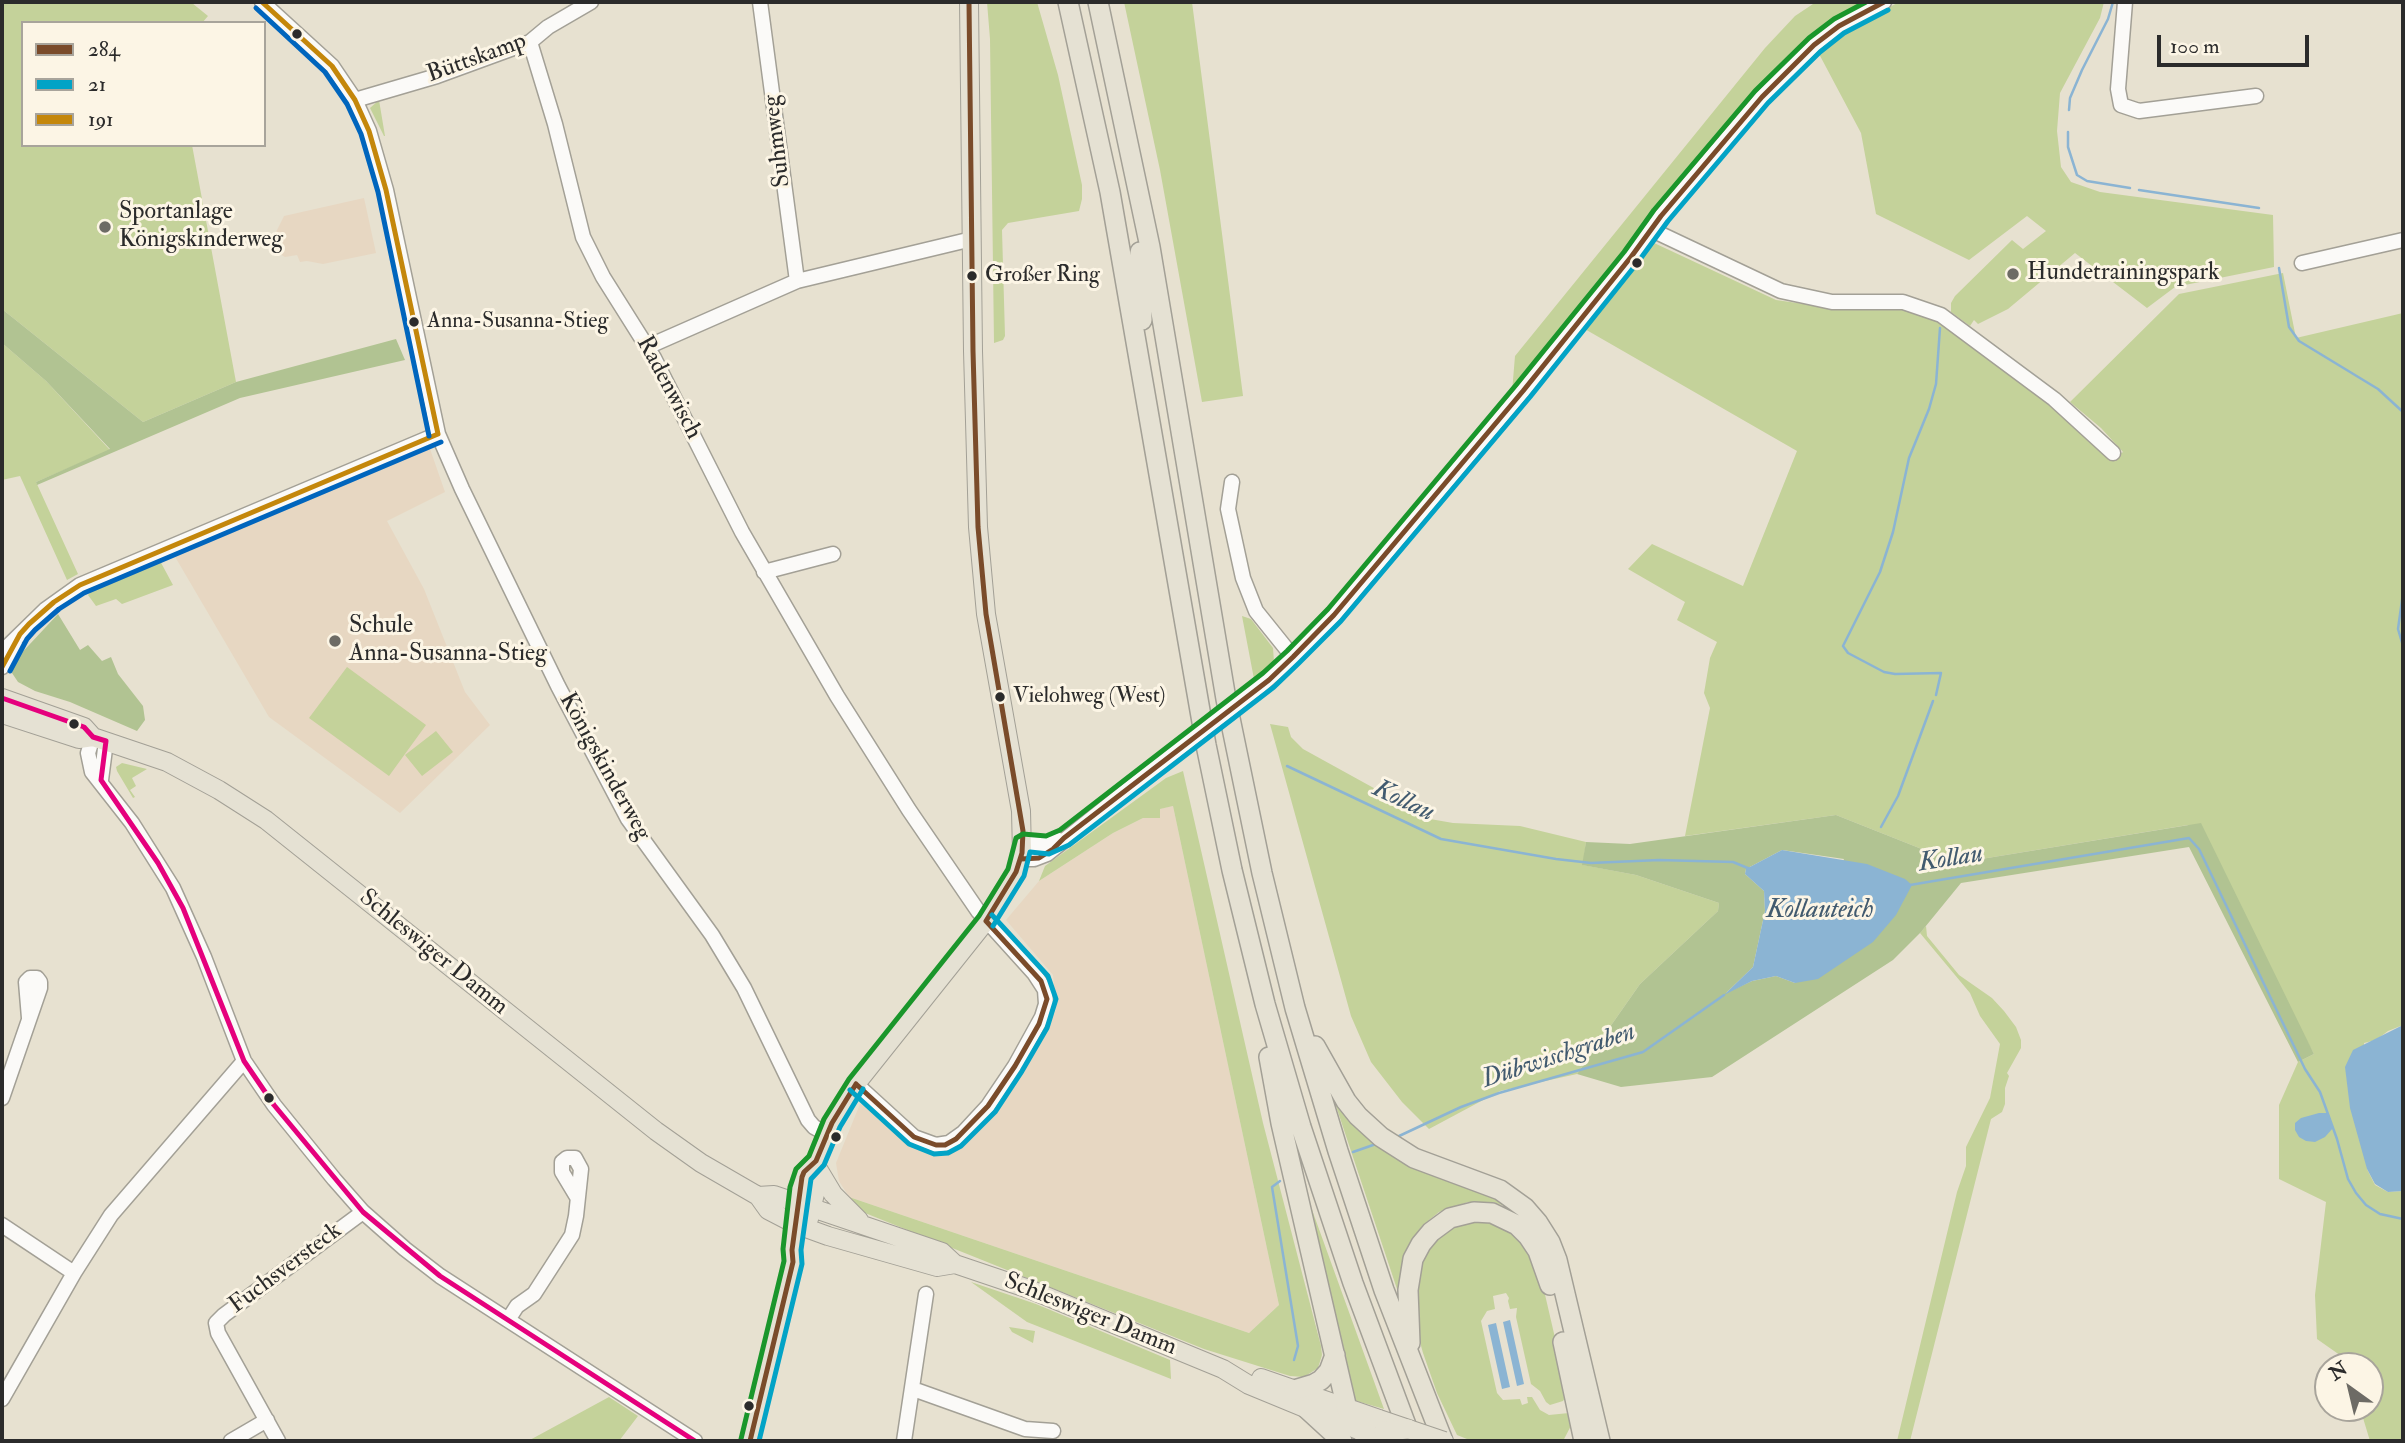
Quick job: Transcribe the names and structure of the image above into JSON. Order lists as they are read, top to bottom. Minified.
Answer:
{"streets":{"main road":["Schleswiger Damm"],"street":["Büttskamp","Suhmweg","Radenwisch","Königskinderweg","Fuchsversteck"]},"crossings":[["Büttskamp","Radenwisch"],["Büttskamp","Königskinderweg"]],"water":["Kollau","Kollauteich","Dübwischgraben"],"places":["Sportanlage Königskinderweg","Hundetrainingspark","Großer Ring","Anna-Susanna-Stieg","Schule Anna-Susanna-Stieg","Vielohweg (West)"],"lines":["transit line 284","transit line 191","transit line 21"],"legend":["284","21","191"],"scale_bar":"100 m","north":"top left"}
